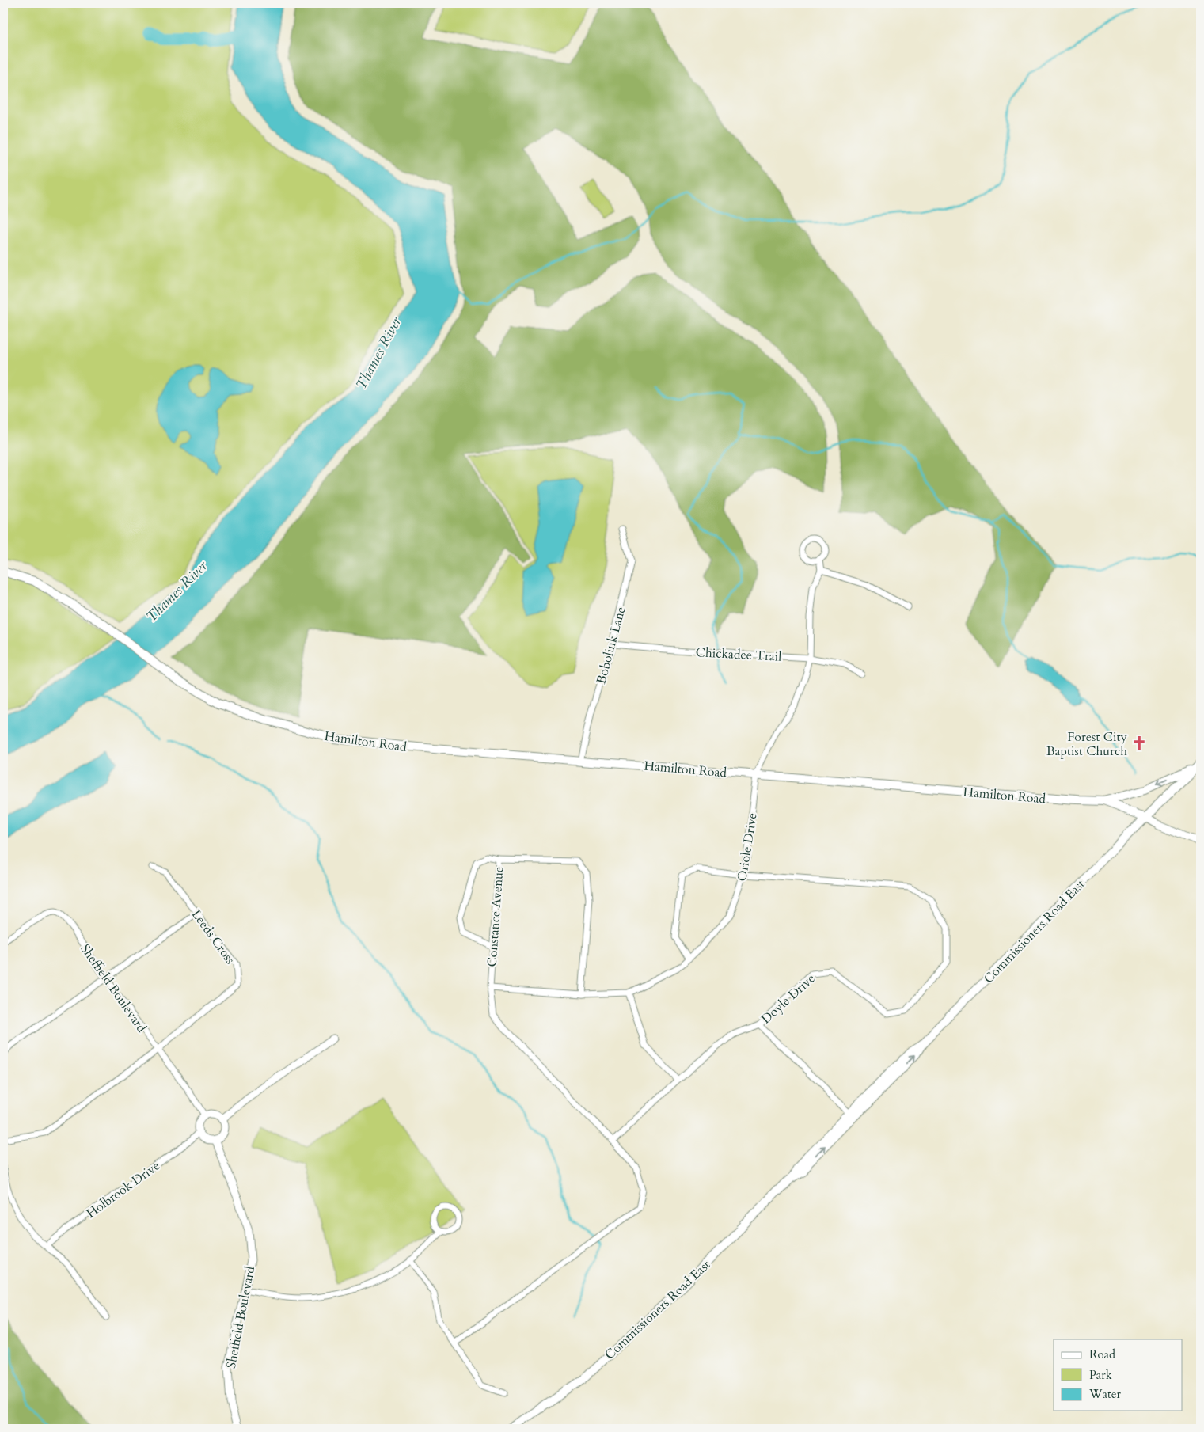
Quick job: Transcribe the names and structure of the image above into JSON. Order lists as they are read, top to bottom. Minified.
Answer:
{"streets":{"main road":["Hamilton Road","Commissioners Road East"],"street":["Bobolink Lane","Chickadee Trail","Oriole Drive","Constance Avenue","Leeds Cross","Sheffield Boulevard","Doyle Drive","Holbrook Drive"]},"crossings":[["Bobolink Lane","Chickadee Trail"],["Bobolink Lane","Hamilton Road"],["Chickadee Trail","Oriole Drive"],["Hamilton Road","Oriole Drive"],["Hamilton Road","Commissioners Road East"],["Oriole Drive","Constance Avenue"],["Oriole Drive","Doyle Drive"],["Constance Avenue","Doyle Drive"],["Leeds Cross","Sheffield Boulevard"],["Sheffield Boulevard","Holbrook Drive"]],"water":["Thames River"],"places":{"church":["Forest City Baptist Church"]},"legend":["Road","Park","Water"]}
